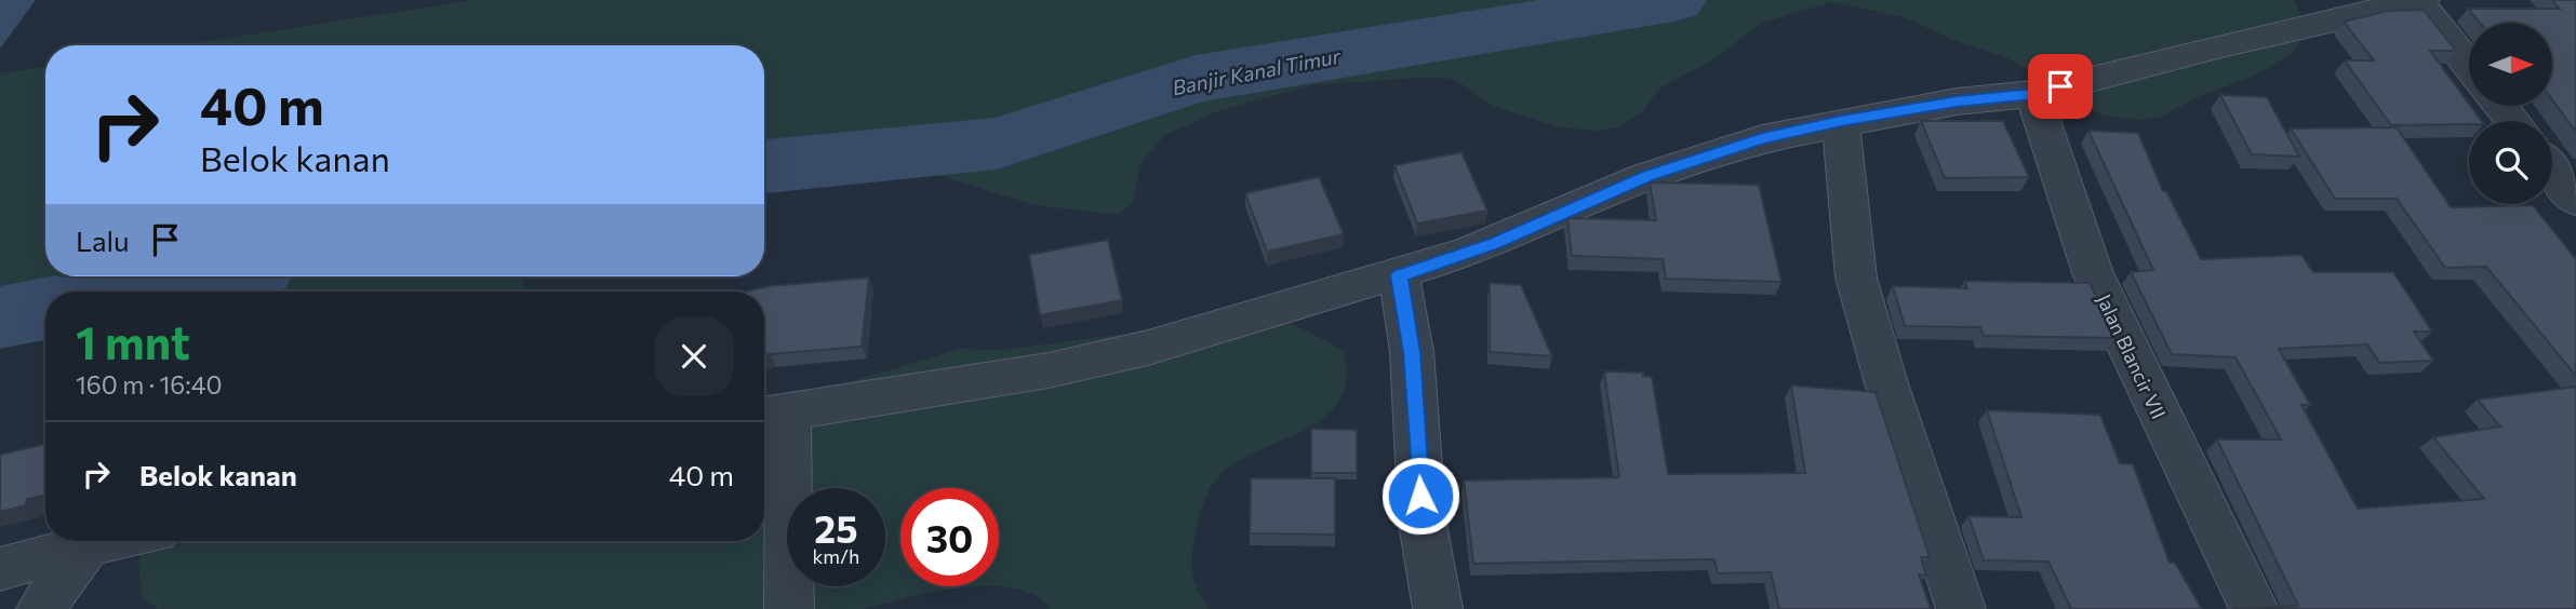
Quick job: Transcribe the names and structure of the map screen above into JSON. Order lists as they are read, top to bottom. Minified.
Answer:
{"streets":{"street":["Jalan Blancir VII"]},"water":["Banjir Kanal Timur"],"north":"right","page":{"turn":["40 m","Belok kanan"],"then":"Lalu","heading":["1 mnt","160 m · 16:40"],"list":[{"name":"Belok kanan","value":"40 m"}],"speed":"25 km/h","limit":"30"}}
